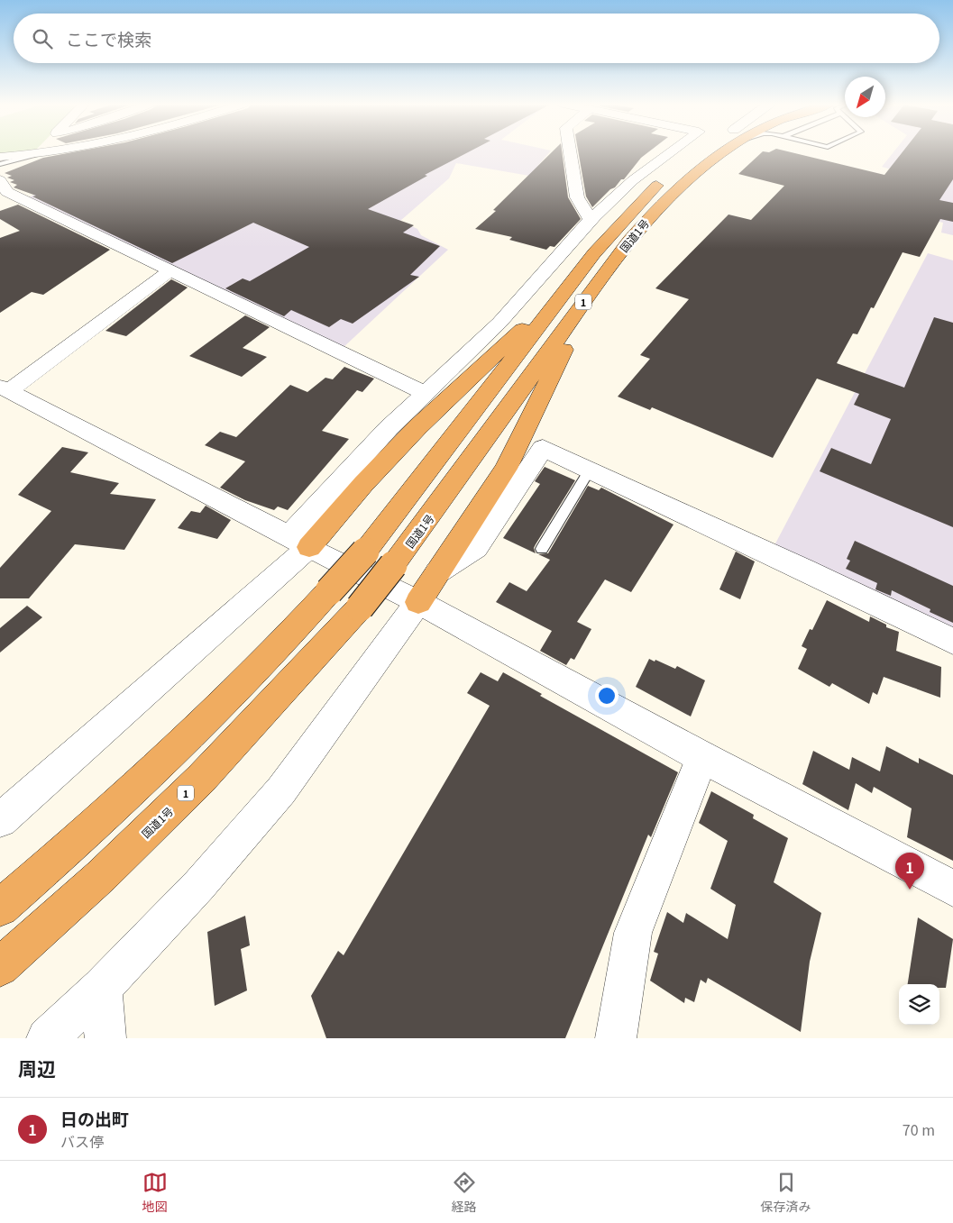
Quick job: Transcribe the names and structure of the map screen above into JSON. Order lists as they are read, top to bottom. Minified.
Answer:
{"streets":{"highway":["国道1号","1"]},"crossings":[["国道1号","1"]],"north":"bottom left","page":{"search":"ここで検索","pins":"1","heading":"周辺","list":[{"mark":"1","name":"日の出町","note":"バス停","value":"70 m"}],"nav":["地図","経路","保存済み"]}}
